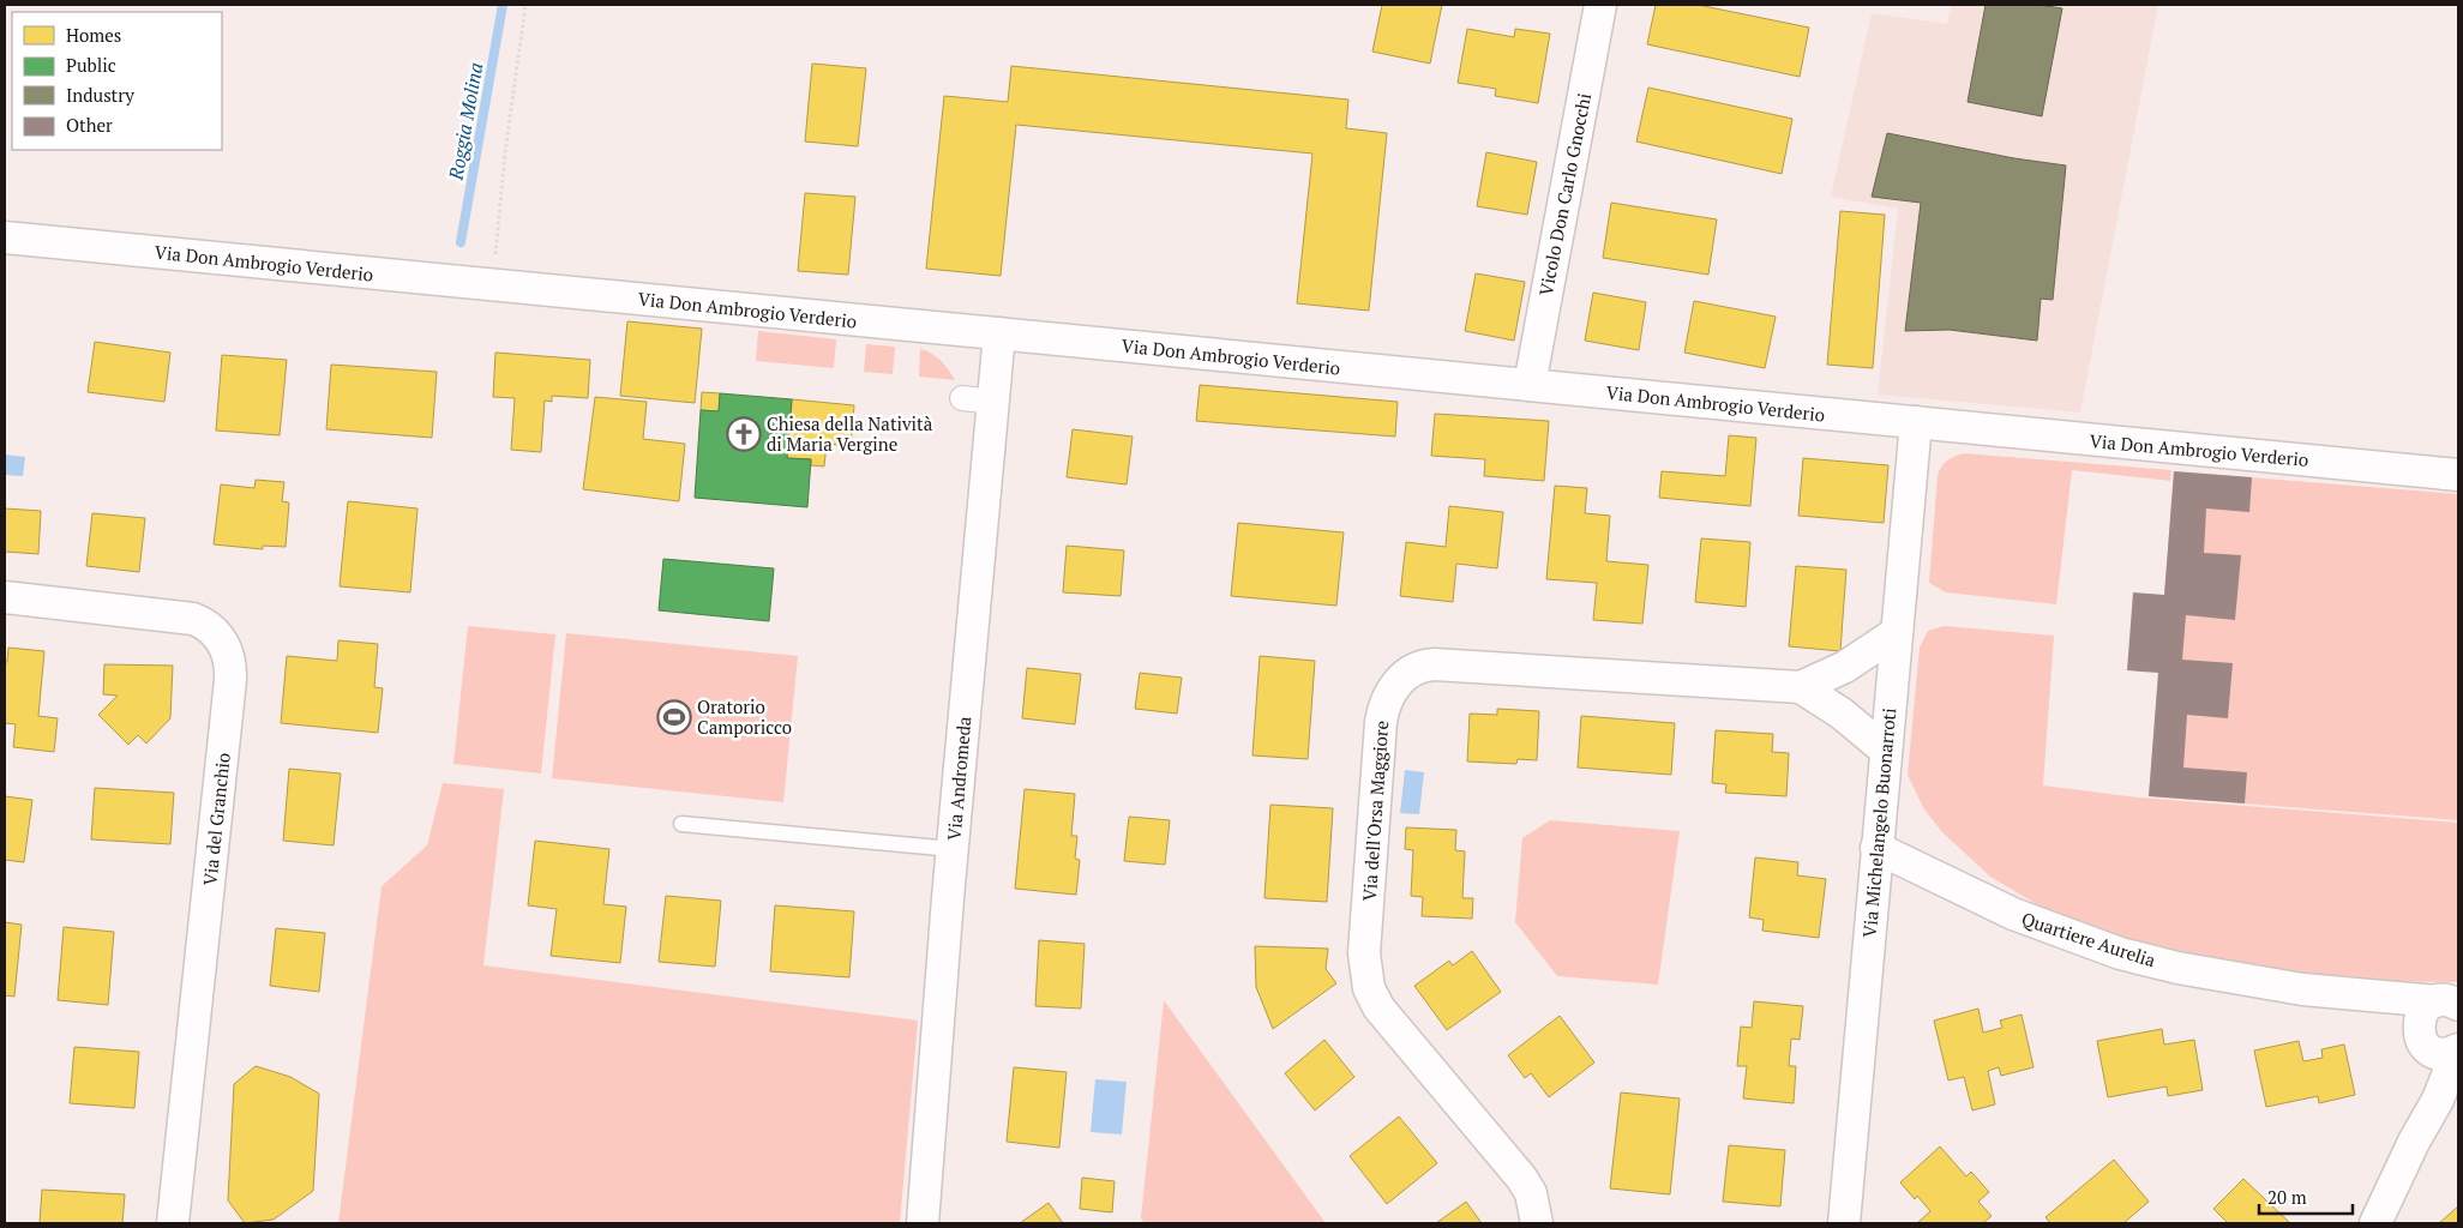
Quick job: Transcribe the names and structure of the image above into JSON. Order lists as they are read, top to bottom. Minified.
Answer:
{"streets":{"street":["Vicolo Don Carlo Gnocchi","Via Don Ambrogio Verderio","Via Andromeda","Via dell'Orsa Maggiore","Via del Granchio","Via Michelangelo Buonarroti","Quartiere Aurelia"]},"crossings":[["Vicolo Don Carlo Gnocchi","Via Don Ambrogio Verderio"],["Via Don Ambrogio Verderio","Via Andromeda"],["Via Don Ambrogio Verderio","Via Michelangelo Buonarroti"],["Via dell'Orsa Maggiore","Via Michelangelo Buonarroti"],["Via Michelangelo Buonarroti","Quartiere Aurelia"]],"water":["Roggia Molina"],"places":{"church":["Chiesa della Natività di Maria Vergine"],"sports":["Oratorio Camporicco"]},"legend":["Homes","Public","Industry","Other"],"scale_bar":"20 m"}
